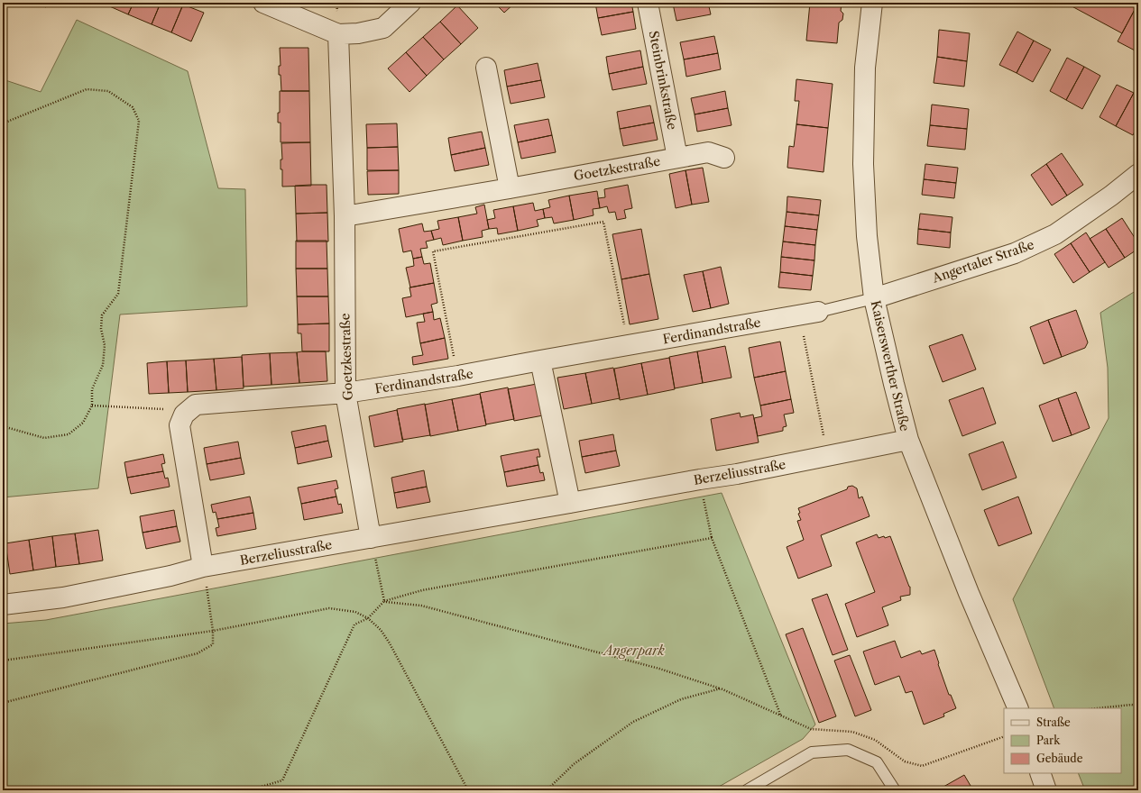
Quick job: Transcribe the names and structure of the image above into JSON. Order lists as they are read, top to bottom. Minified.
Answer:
{"streets":{"street":["Steinbrinkstraße","Goetzkestraße","Angertaler Straße","Ferdinandstraße","Kaiserswerther Straße","Berzeliusstraße"]},"crossings":[["Steinbrinkstraße","Goetzkestraße"],["Goetzkestraße","Ferdinandstraße"],["Goetzkestraße","Berzeliusstraße"],["Angertaler Straße","Kaiserswerther Straße"],["Kaiserswerther Straße","Berzeliusstraße"]],"parks":["Angerpark"],"legend":["Straße","Park","Gebäude"]}
